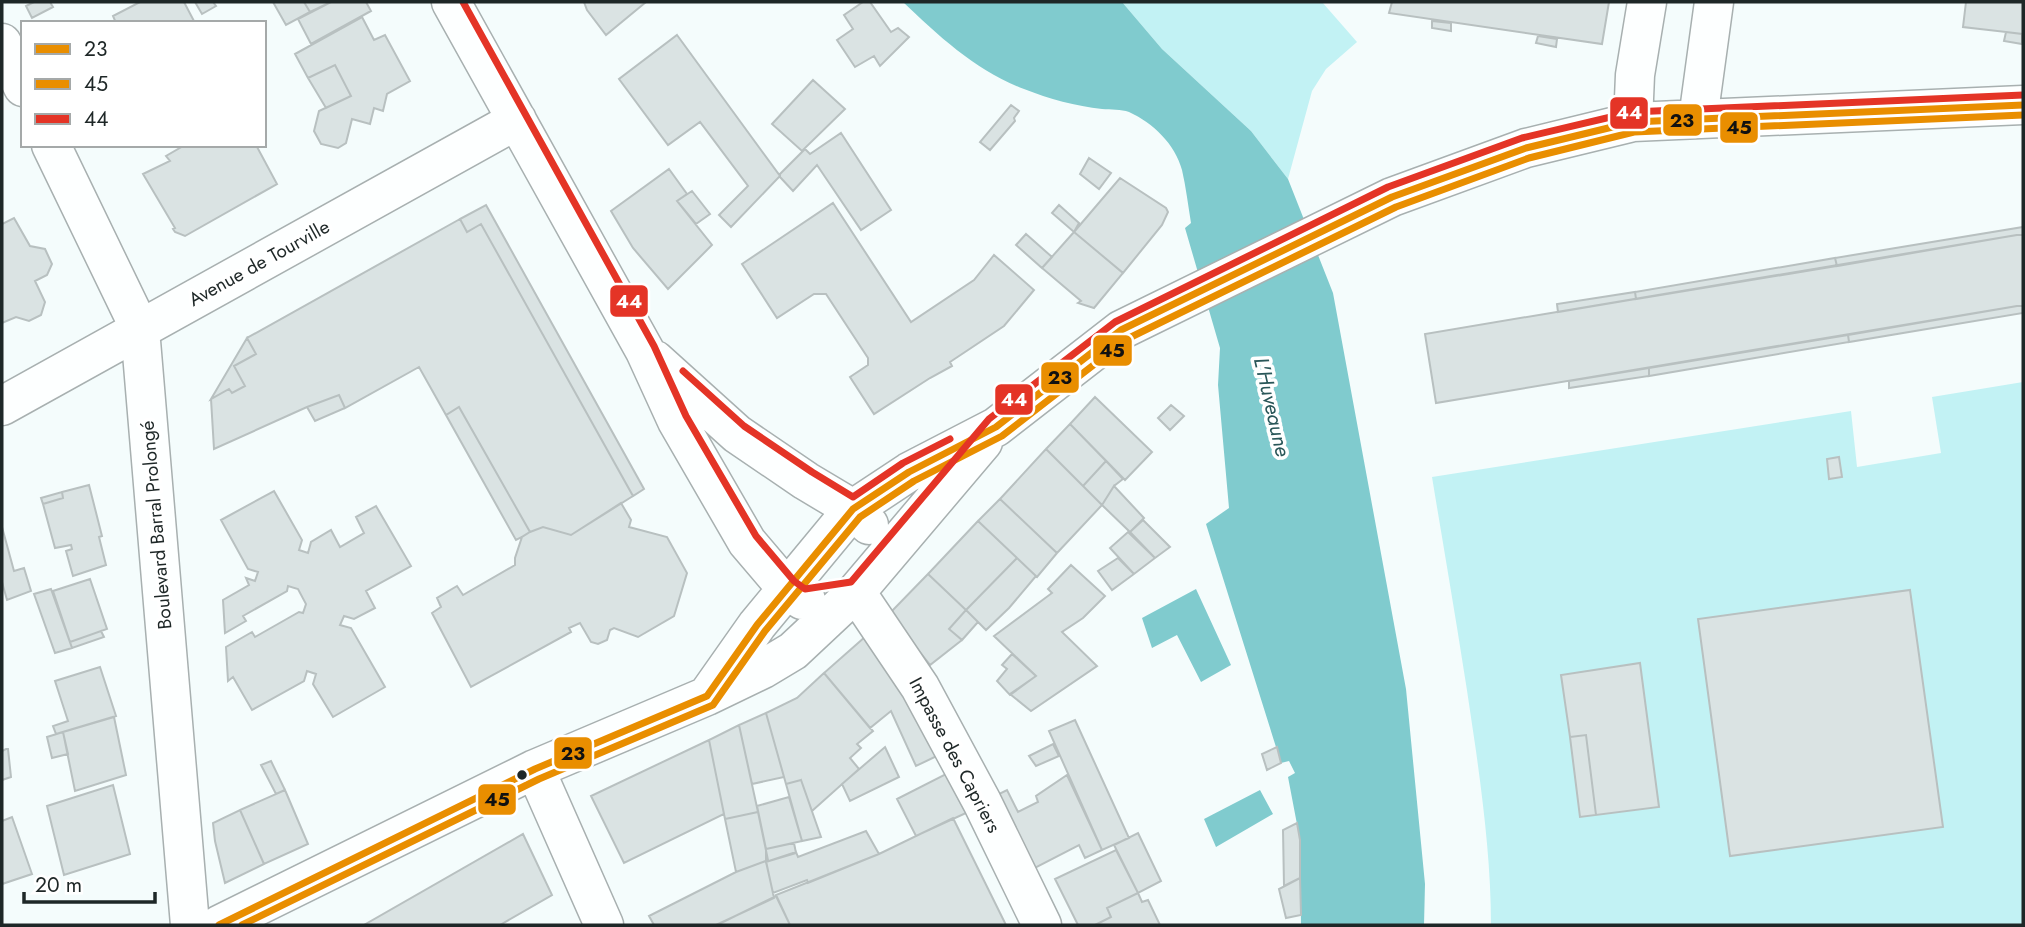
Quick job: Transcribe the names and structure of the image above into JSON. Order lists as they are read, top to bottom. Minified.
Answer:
{"streets":{"street":["Avenue de Tourville","Boulevard Barral Prolongé","Impasse des Capriers"]},"crossings":[["Avenue de Tourville","Boulevard Barral Prolongé"]],"water":["L'Huveaune"],"lines":["transit line 44","transit line 23","transit line 45"],"legend":["23","45","44"],"scale_bar":"20 m"}
